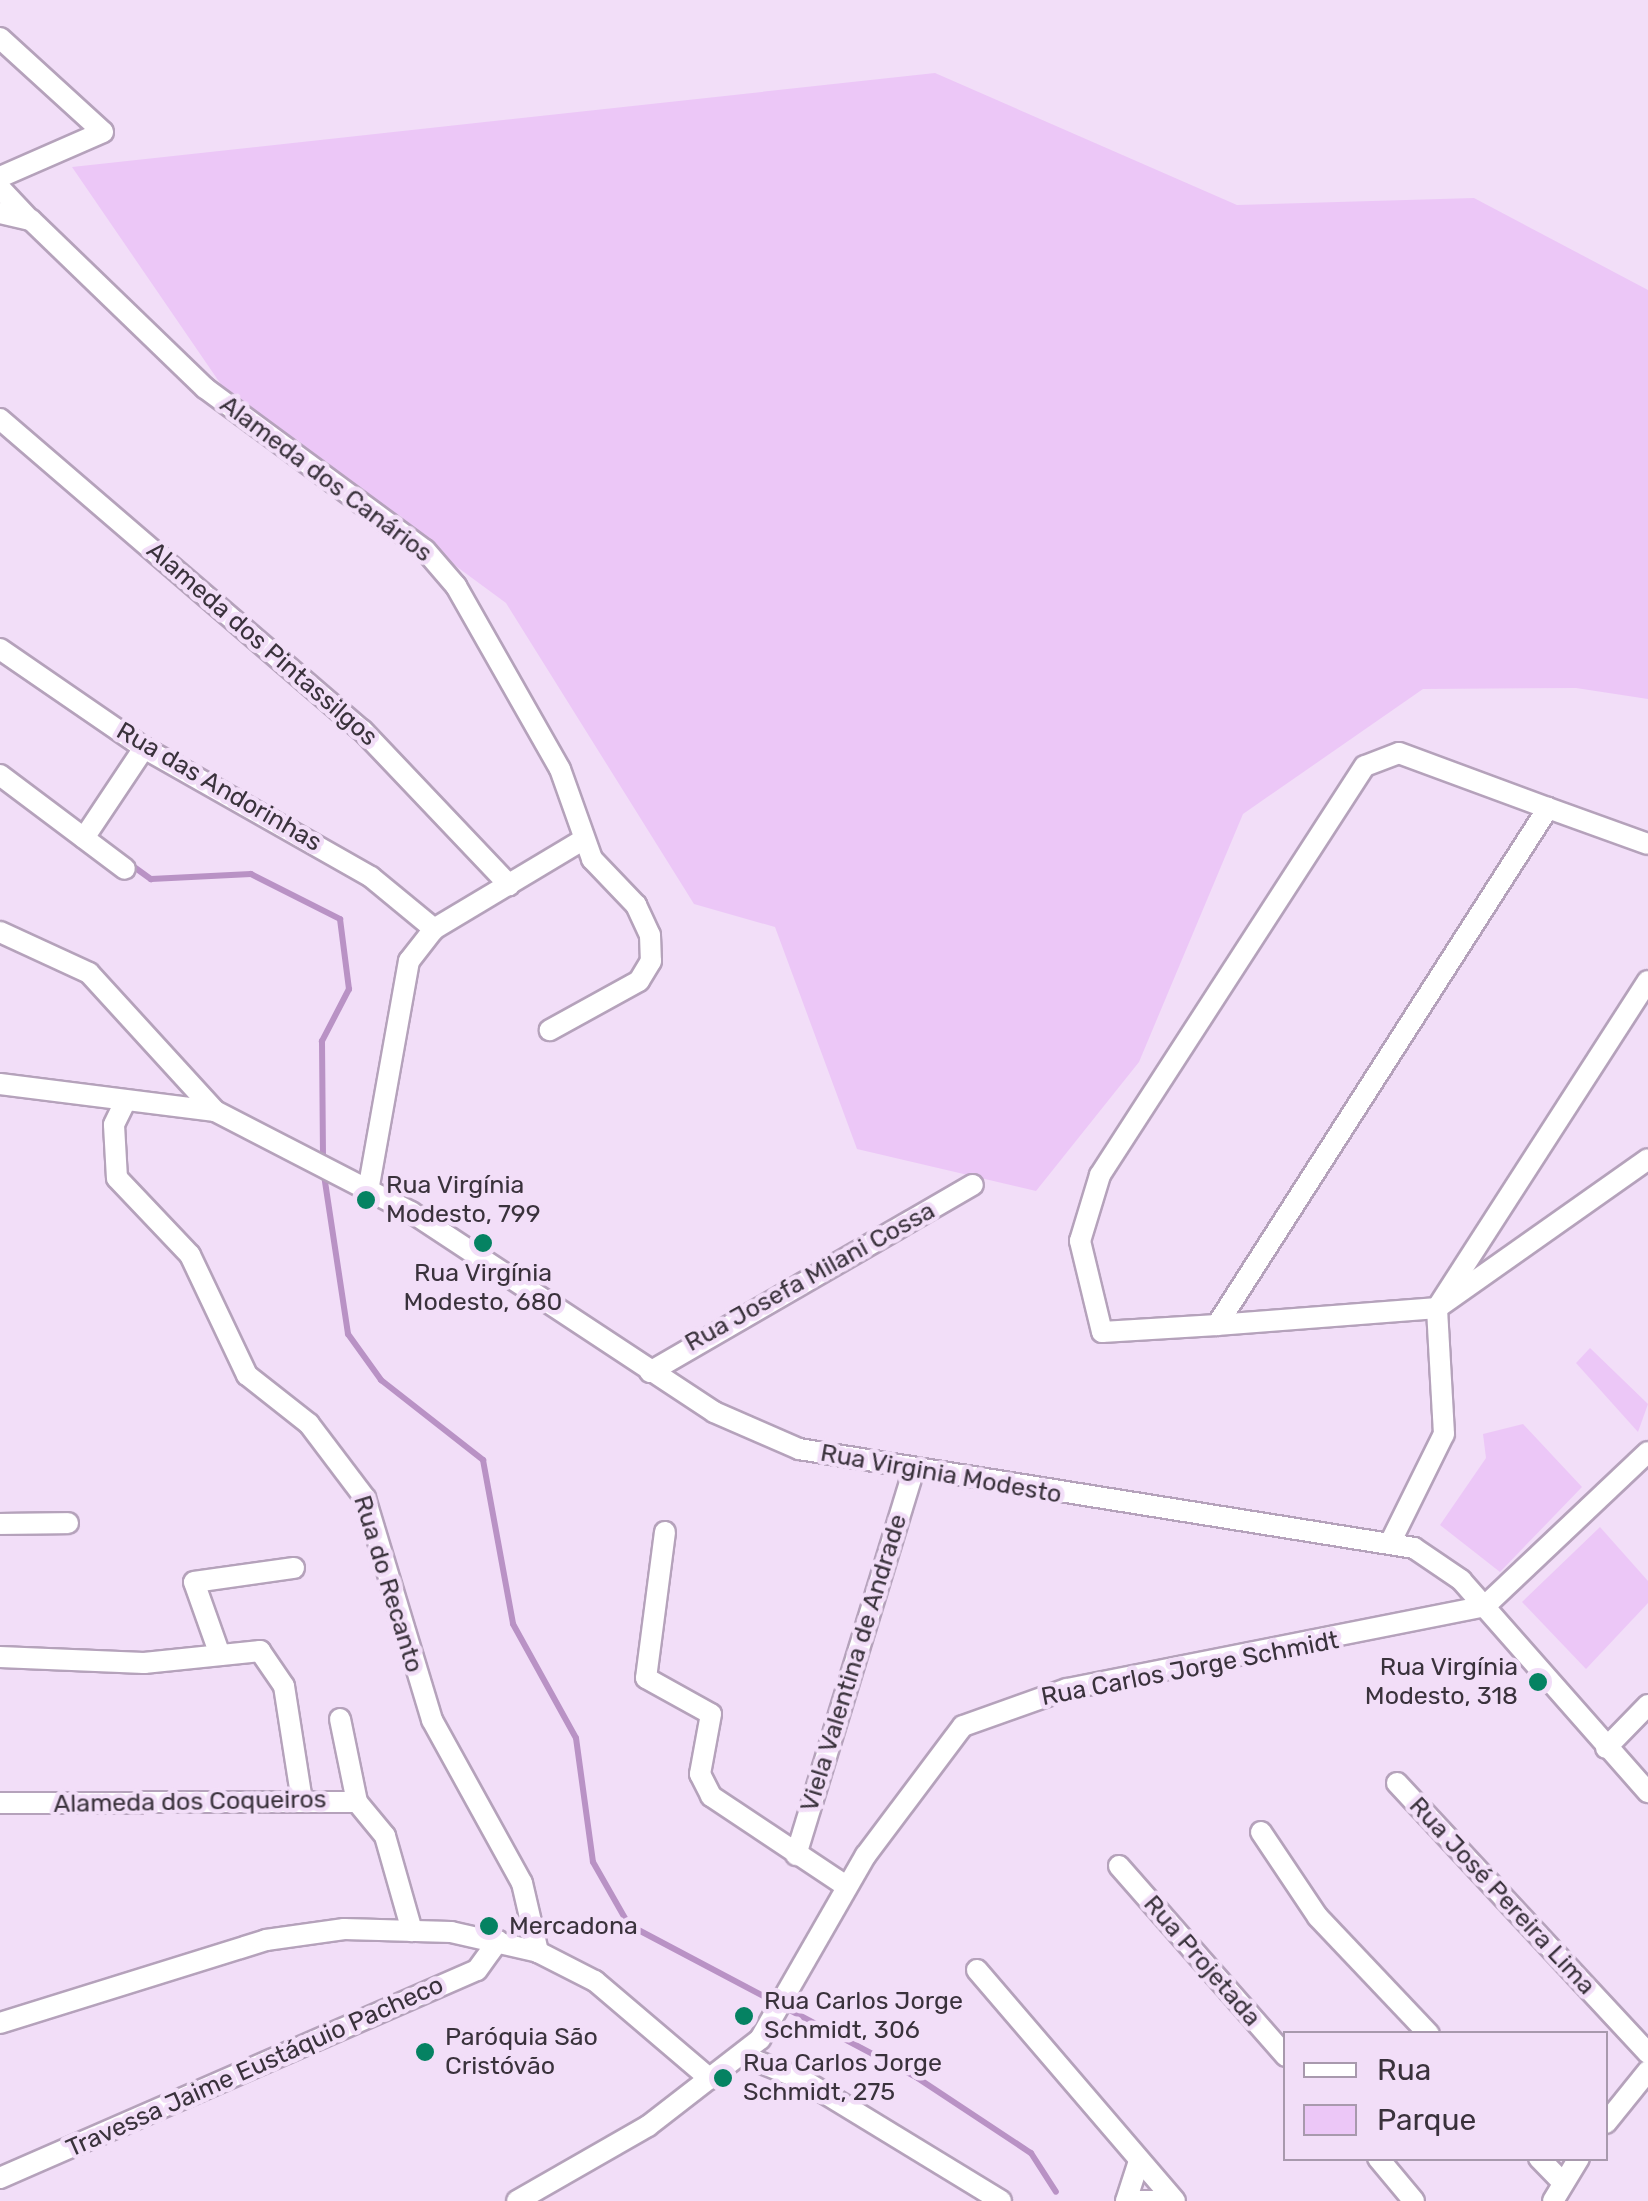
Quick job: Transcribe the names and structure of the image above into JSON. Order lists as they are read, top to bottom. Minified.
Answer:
{"streets":{"street":["Alameda dos Canários","Alameda dos Pintassilgos","Rua das Andorinhas","Rua Josefa Milani Cossa","Rua Virginia Modesto","Rua do Recanto","Viela Valentina de Andrade","Rua Carlos Jorge Schmidt","Alameda dos Coqueiros","Rua José Pereira Lima","Rua Projetada","Travessa Jaime Eustáquio Pacheco"]},"crossings":[["Rua Josefa Milani Cossa","Rua Virginia Modesto"],["Rua Virginia Modesto","Viela Valentina de Andrade"],["Rua Virginia Modesto","Rua Carlos Jorge Schmidt"]],"places":["Rua Virgínia Modesto, 799","Rua Virgínia Modesto, 680","Rua Virgínia Modesto, 318","Mercadona","Rua Carlos Jorge Schmidt, 306","Paróquia São Cristóvão","Rua Carlos Jorge Schmidt, 275"],"legend":["Rua","Parque"]}
